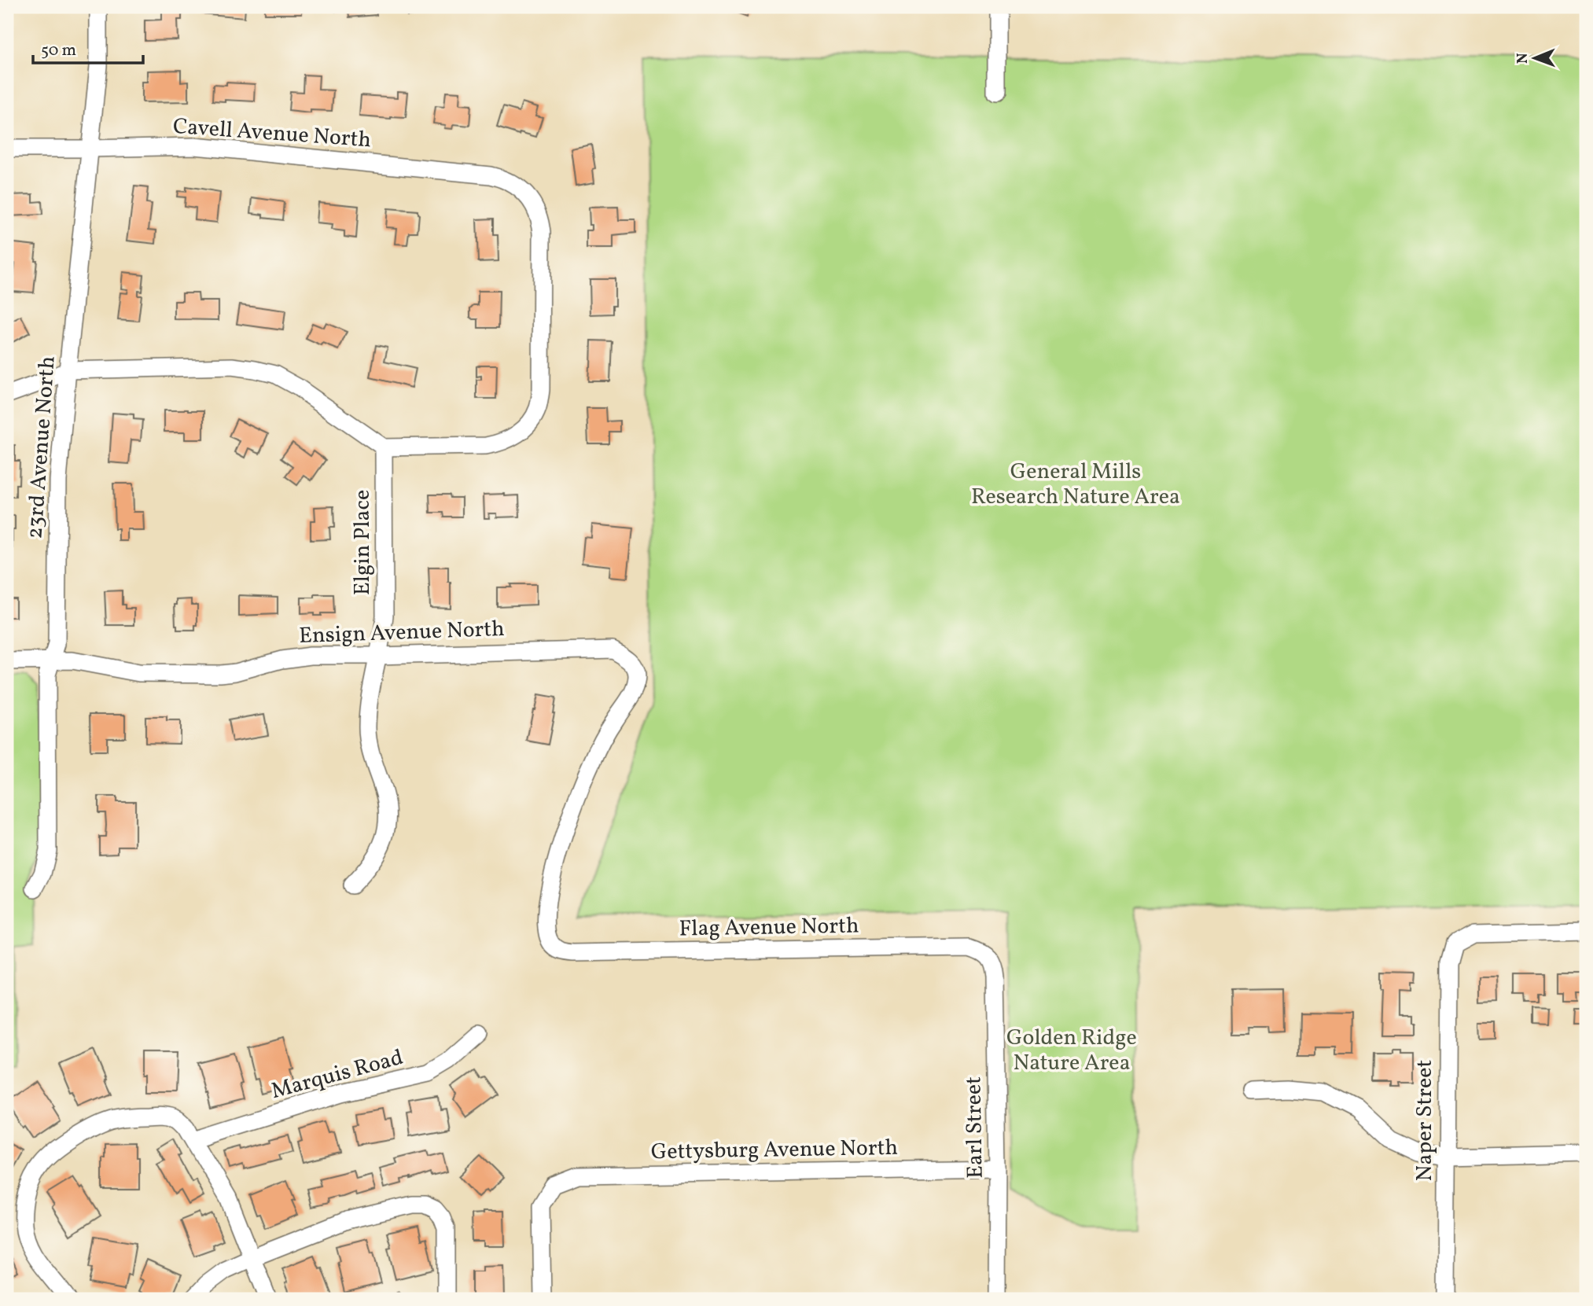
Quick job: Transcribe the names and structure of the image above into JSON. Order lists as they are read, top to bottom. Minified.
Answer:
{"streets":{"street":["Cavell Avenue North","23rd Avenue North","Elgin Place","Ensign Avenue North","Flag Avenue North","Marquis Road","Naper Street","Earl Street","Gettysburg Avenue North"]},"crossings":[["Cavell Avenue North","23rd Avenue North"],["Cavell Avenue North","Elgin Place"],["23rd Avenue North","Ensign Avenue North"],["Elgin Place","Ensign Avenue North"],["Ensign Avenue North","Flag Avenue North"],["Flag Avenue North","Earl Street"],["Earl Street","Gettysburg Avenue North"]],"parks":["General Mills Research Nature Area","Golden Ridge Nature Area"],"scale_bar":"50 m","north":"left"}
